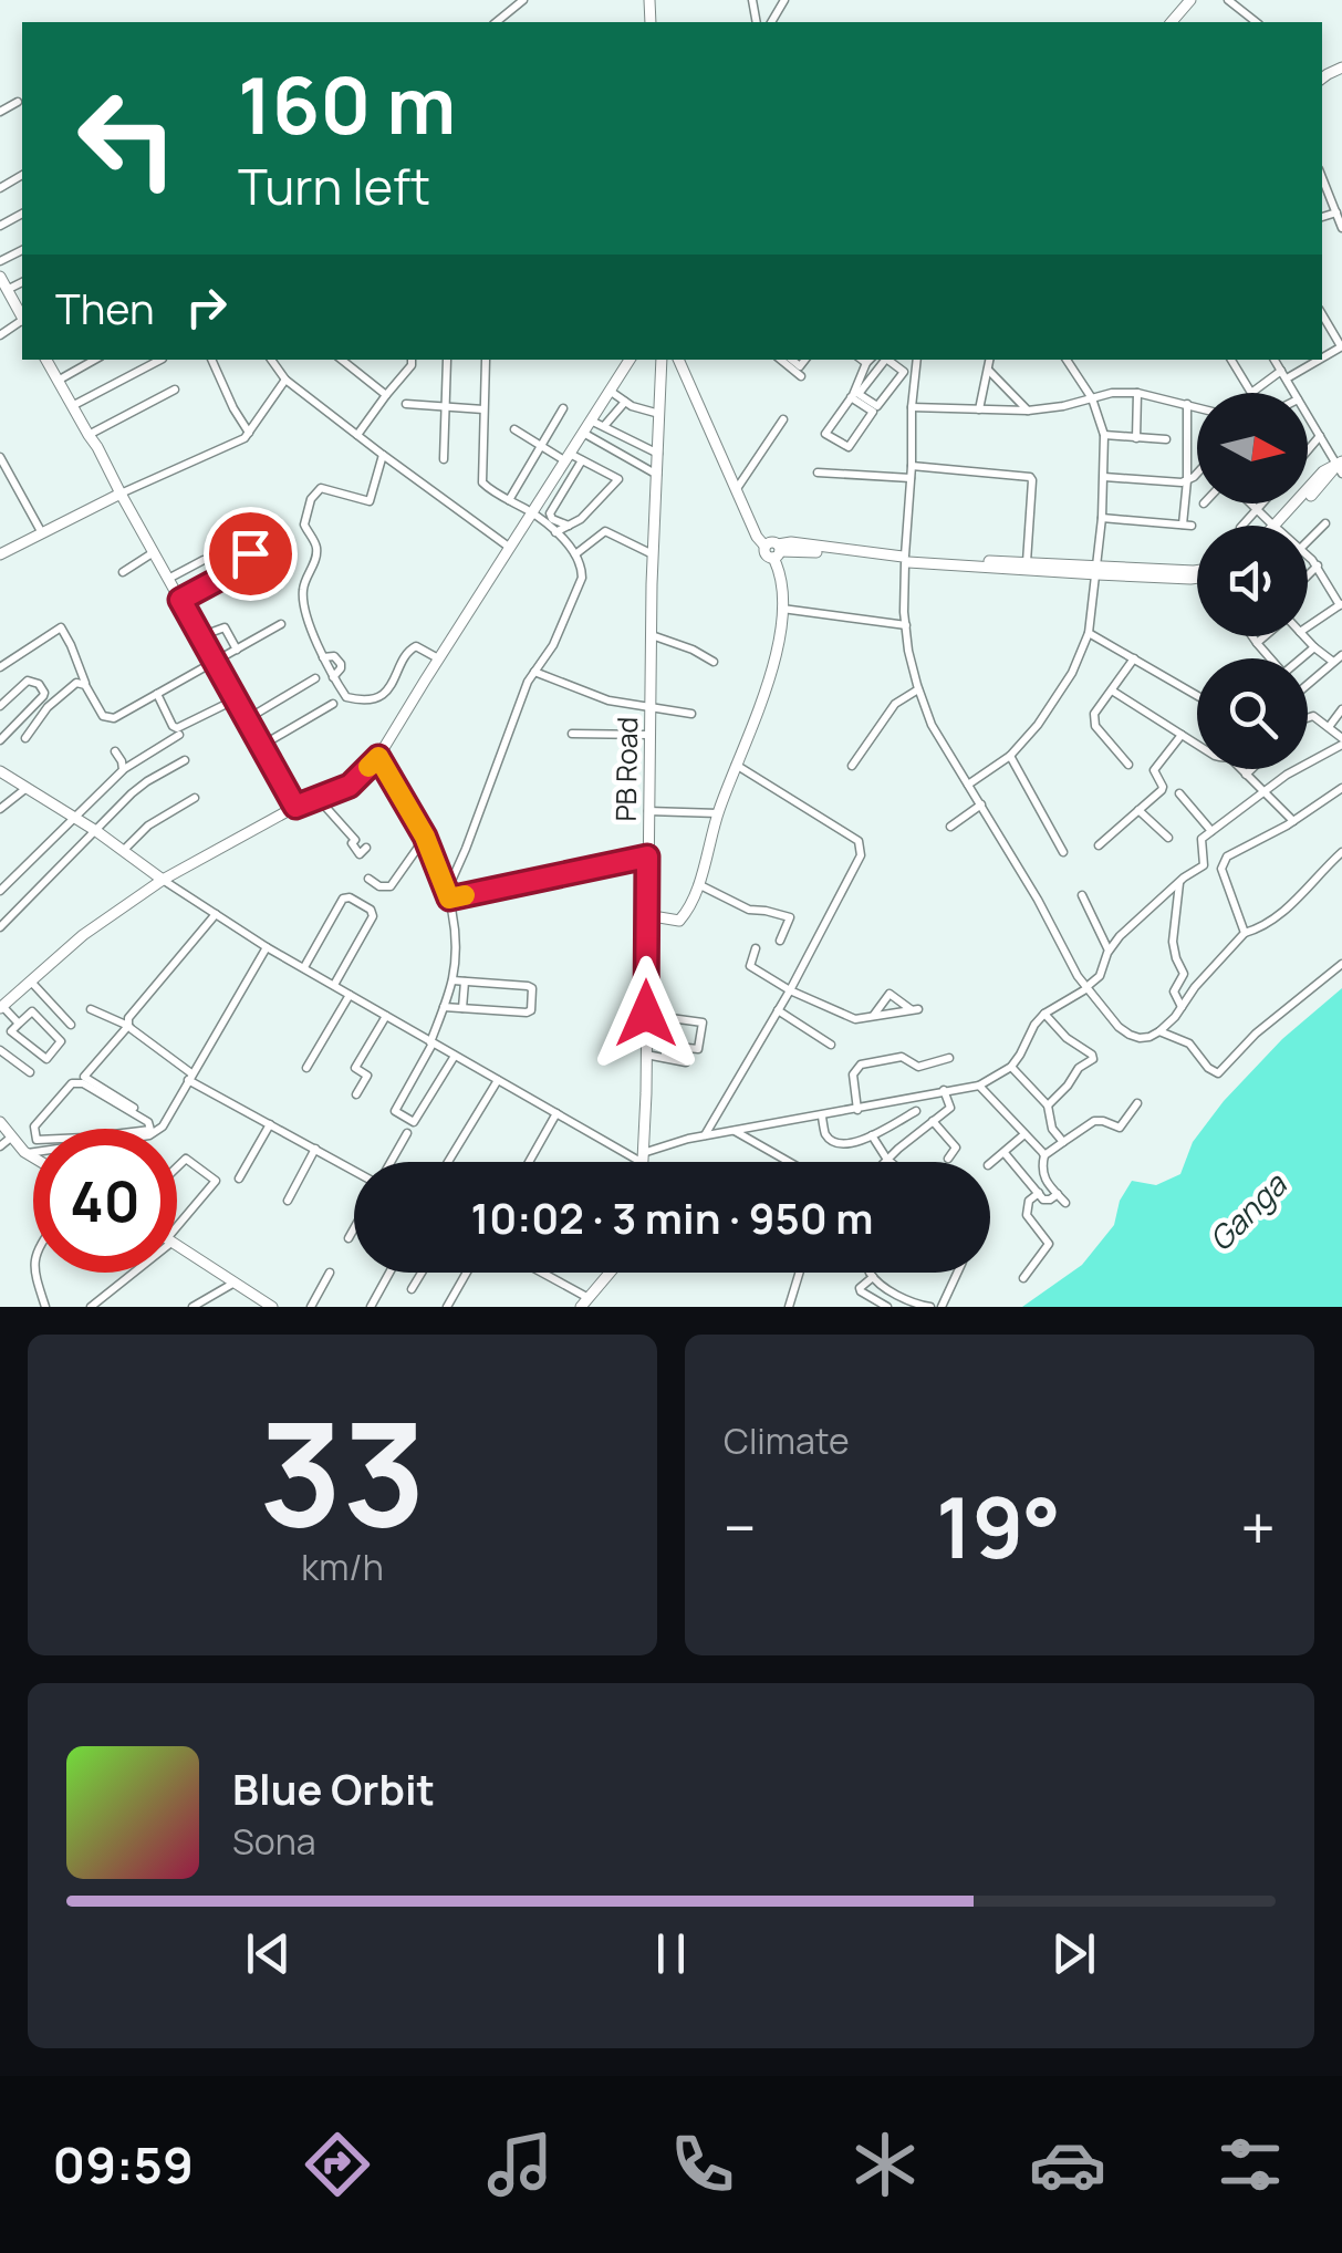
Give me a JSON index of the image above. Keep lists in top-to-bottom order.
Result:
{
  "streets": {
    "street": ["PB Road"]
  },
  "water": ["Ganga"],
  "north": "right",
  "page": {
    "turn": ["160 m", "Turn left"],
    "then": "Then",
    "limit": "40",
    "trip": "10:02 · 3 min · 950 m",
    "tile": [
      ["33", "km/h"],
      "Climate"
    ],
    "heat": ["−", "19°", "+"],
    "song": ["Blue Orbit", "Sona"],
    "tabs": "09:59"
  }
}
